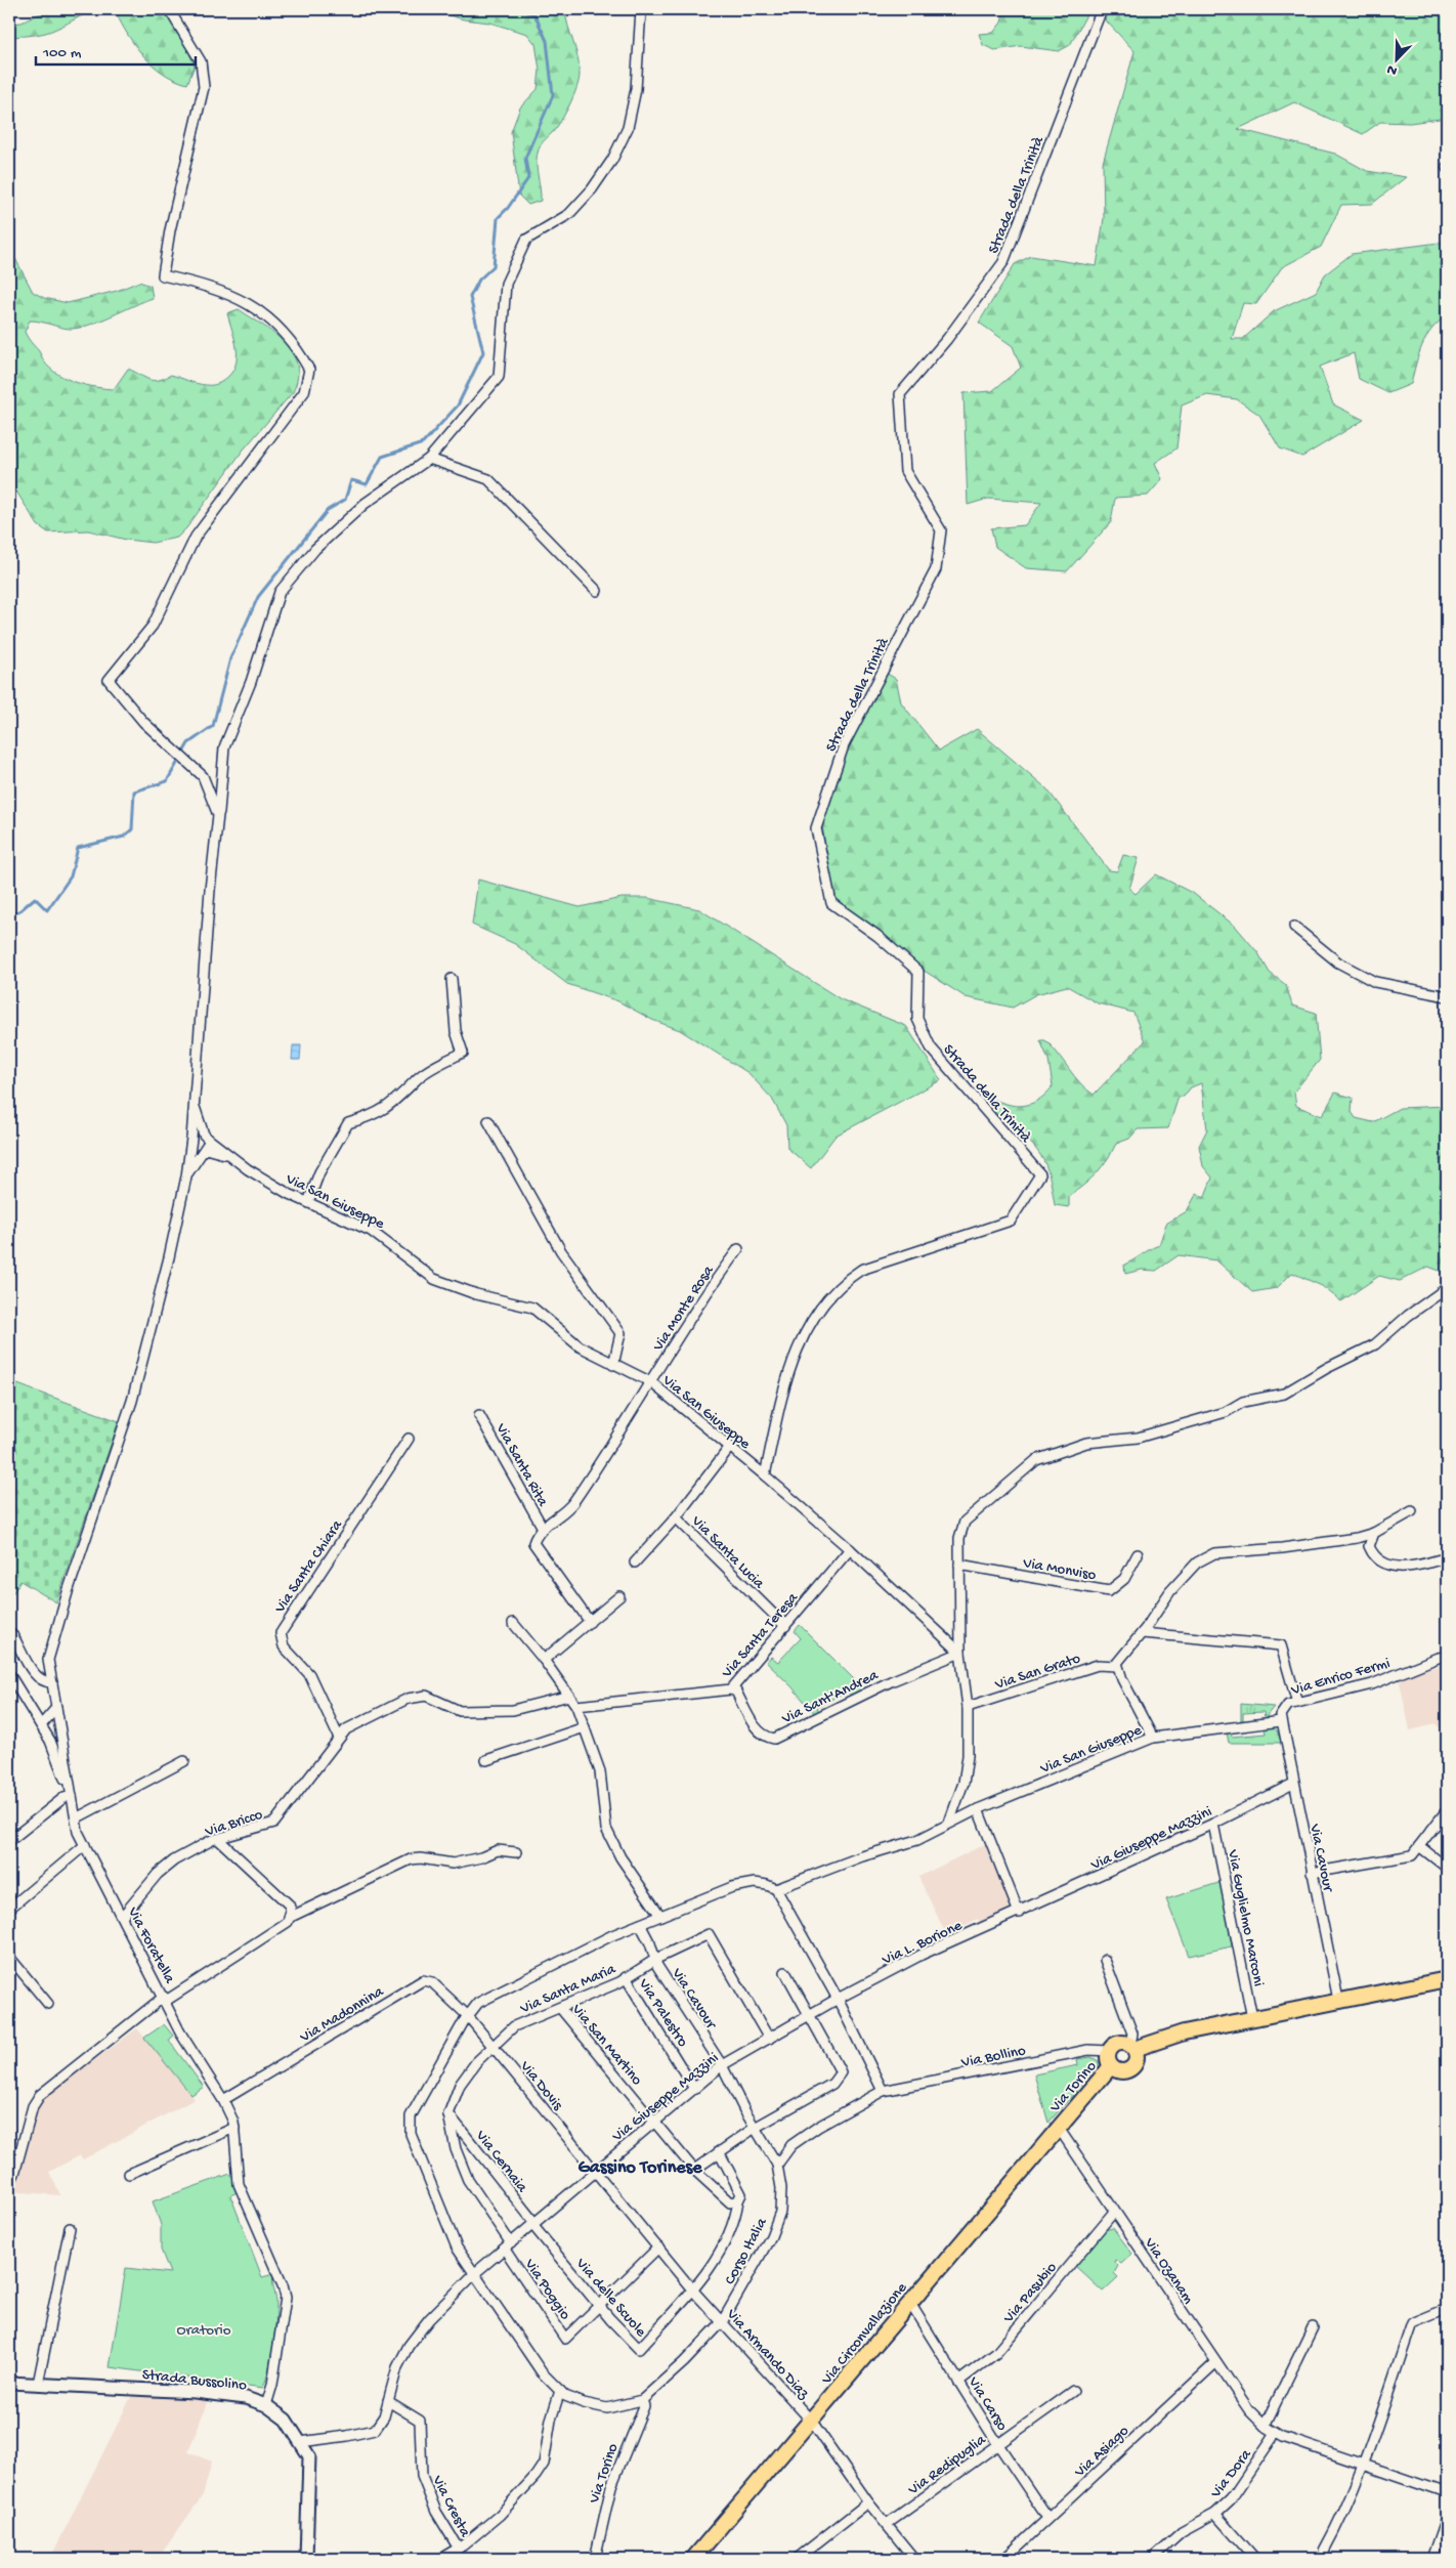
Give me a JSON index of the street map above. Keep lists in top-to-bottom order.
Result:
{
  "streets": {
    "main road": ["Via Torino", "Via Circonvallazione"],
    "street": [
      "Strada della Trinità",
      "Via San Giuseppe",
      "Via Monte Rosa",
      "Via Santa Rita",
      "Via Santa Lucia",
      "Via Santa Chiara",
      "Via Monviso",
      "Via Santa Teresa",
      "Via San Grato",
      "Via Enrico Fermi",
      "Via Sant'Andrea",
      "Via Bricco",
      "Via Giuseppe Mazzini",
      "Via Cavour",
      "Via Guglielmo Marconi",
      "Via L. Borione",
      "Via Foratella",
      "Via Santa Maria",
      "Via Palestro",
      "Via Madonnina",
      "Via San Martino",
      "Via Bollino",
      "Via Dovis",
      "Via Cernaia",
      "Corso Italia",
      "Via Ozanam",
      "Via Poggio",
      "Via Pasubio",
      "Via delle Scuole",
      "Via Armando Diaz",
      "Strada Bussolino",
      "Via Carso",
      "Via Asiago",
      "Via Redipuglia",
      "Via Dora",
      "Via Cresta"
    ]
  },
  "crossings": [
    ["Strada della Trinità", "Via San Giuseppe"],
    ["Via San Giuseppe", "Via Monte Rosa"],
    ["Via San Giuseppe", "Via Santa Teresa"],
    ["Via San Giuseppe", "Via Enrico Fermi"],
    ["Via San Giuseppe", "Via Sant'Andrea"],
    ["Via San Giuseppe", "Via Cavour"],
    ["Via San Giuseppe", "Corso Italia"],
    ["Via Monte Rosa", "Via Santa Rita"],
    ["Via Santa Lucia", "Via Santa Teresa"],
    ["Via Santa Chiara", "Via Bricco"],
    ["Via Santa Teresa", "Via Sant'Andrea"],
    ["Via Enrico Fermi", "Via Cavour"],
    ["Via Bricco", "Via Foratella"],
    ["Via Giuseppe Mazzini", "Via Cavour"],
    ["Via Giuseppe Mazzini", "Via Guglielmo Marconi"],
    ["Via Giuseppe Mazzini", "Via L. Borione"],
    ["Via Giuseppe Mazzini", "Via Santa Maria"],
    ["Via Giuseppe Mazzini", "Via Palestro"],
    ["Via Giuseppe Mazzini", "Via San Martino"],
    ["Via Giuseppe Mazzini", "Via Dovis"],
    ["Via Giuseppe Mazzini", "Via Cernaia"],
    ["Via Giuseppe Mazzini", "Corso Italia"],
    ["Via Giuseppe Mazzini", "Via Poggio"],
    ["Via Giuseppe Mazzini", "Via delle Scuole"],
    ["Via Giuseppe Mazzini", "Via Armando Diaz"],
    ["Via Giuseppe Mazzini", "Strada Bussolino"],
    ["Via Giuseppe Mazzini", "Via Cresta"],
    ["Via Cavour", "Via Santa Maria"],
    ["Via Cavour", "Corso Italia"],
    ["Via Foratella", "Via Madonnina"],
    ["Via Foratella", "Strada Bussolino"],
    ["Via Santa Maria", "Via Palestro"],
    ["Via Santa Maria", "Via San Martino"],
    ["Via Santa Maria", "Via Dovis"],
    ["Via Santa Maria", "Via Cernaia"],
    ["Via Madonnina", "Via Dovis"],
    ["Via Madonnina", "Corso Italia"],
    ["Via Bollino", "Via Torino"],
    ["Via Dovis", "Corso Italia"],
    ["Via Dovis", "Via Armando Diaz"],
    ["Via Torino", "Corso Italia"],
    ["Via Torino", "Via Ozanam"],
    ["Via Torino", "Via Circonvallazione"],
    ["Via Cernaia", "Via delle Scuole"],
    ["Corso Italia", "Via Armando Diaz"],
    ["Via Ozanam", "Via Pasubio"],
    ["Via Ozanam", "Via Circonvallazione"],
    ["Via Ozanam", "Via Asiago"],
    ["Via Ozanam", "Via Dora"],
    ["Via Poggio", "Via delle Scuole"],
    ["Via Poggio", "Via Armando Diaz"],
    ["Via Pasubio", "Via Carso"],
    ["Via delle Scuole", "Via Armando Diaz"],
    ["Via Circonvallazione", "Via Armando Diaz"],
    ["Via Circonvallazione", "Via Carso"],
    ["Via Armando Diaz", "Via Redipuglia"],
    ["Via Carso", "Via Asiago"],
    ["Via Carso", "Via Redipuglia"]
  ],
  "districts": ["Gassino Torinese"],
  "parks": ["Oratorio"],
  "scale_bar": "100 m",
  "north": "bottom left"
}
